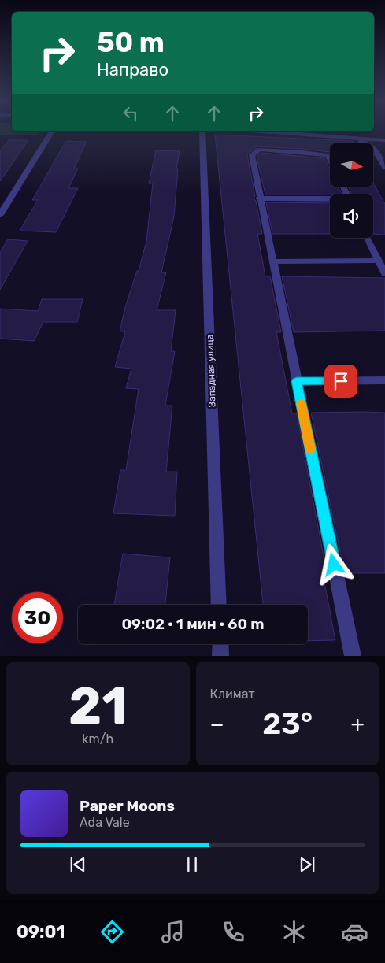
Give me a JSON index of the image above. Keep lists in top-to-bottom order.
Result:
{
  "streets": {
    "street": ["Западная улица"]
  },
  "north": "right",
  "page": {
    "turn": ["50 m", "Направо"],
    "limit": "30",
    "trip": "09:02 · 1 мин · 60 m",
    "tile": [
      ["21", "km/h"],
      "Климат"
    ],
    "heat": ["−", "23°", "+"],
    "song": ["Paper Moons", "Ada Vale"],
    "tabs": "09:01"
  }
}
